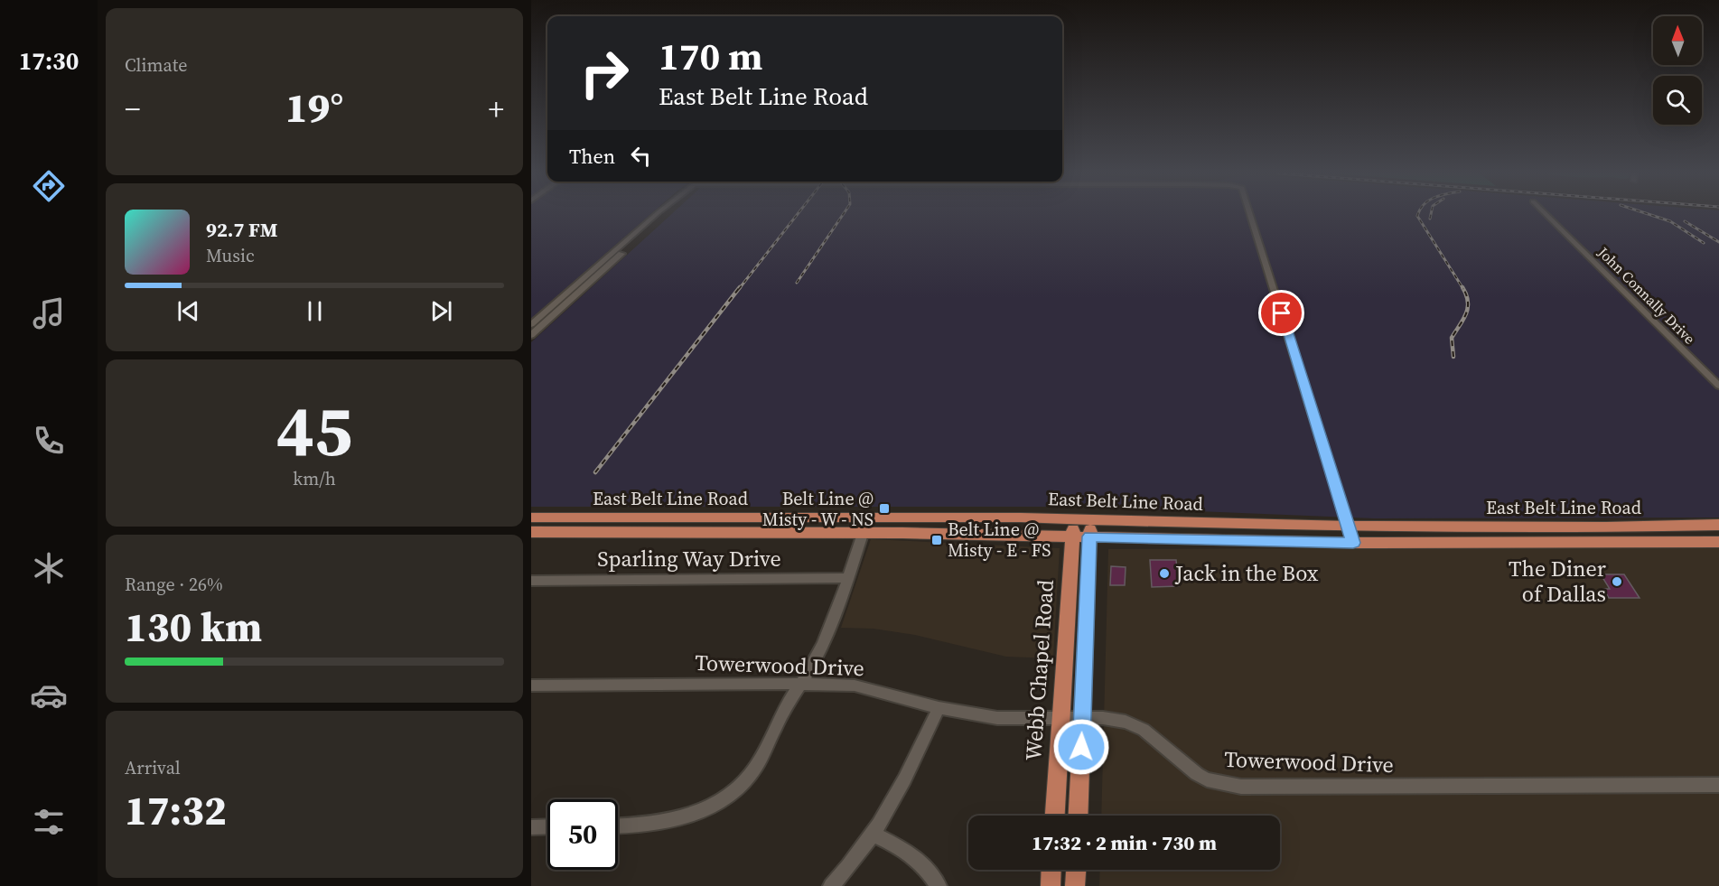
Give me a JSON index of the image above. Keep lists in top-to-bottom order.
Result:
{
  "streets": {
    "main road": ["East Belt Line Road", "Webb Chapel Road"],
    "street": ["John Connally Drive", "Sparling Way Drive", "Towerwood Drive"]
  },
  "crossings": [
    ["East Belt Line Road", "Webb Chapel Road"],
    ["Towerwood Drive", "Webb Chapel Road"]
  ],
  "places": {
    "transit": ["Belt Line @ Misty - W - NS", "Belt Line @ Misty - E - FS"],
    "other": ["Jack in the Box", "The Diner of Dallas"]
  },
  "north": "top",
  "page": {
    "tabs": "17:30",
    "tile": [
      "Climate",
      ["45", "km/h"],
      ["Range · 26%", "130 km"],
      ["Arrival", "17:32"]
    ],
    "turn": ["170 m", "East Belt Line Road"],
    "heat": ["−", "19°", "+"],
    "then": "Then",
    "song": ["92.7 FM", "Music"],
    "limit": "50",
    "trip": "17:32 · 2 min · 730 m"
  }
}
